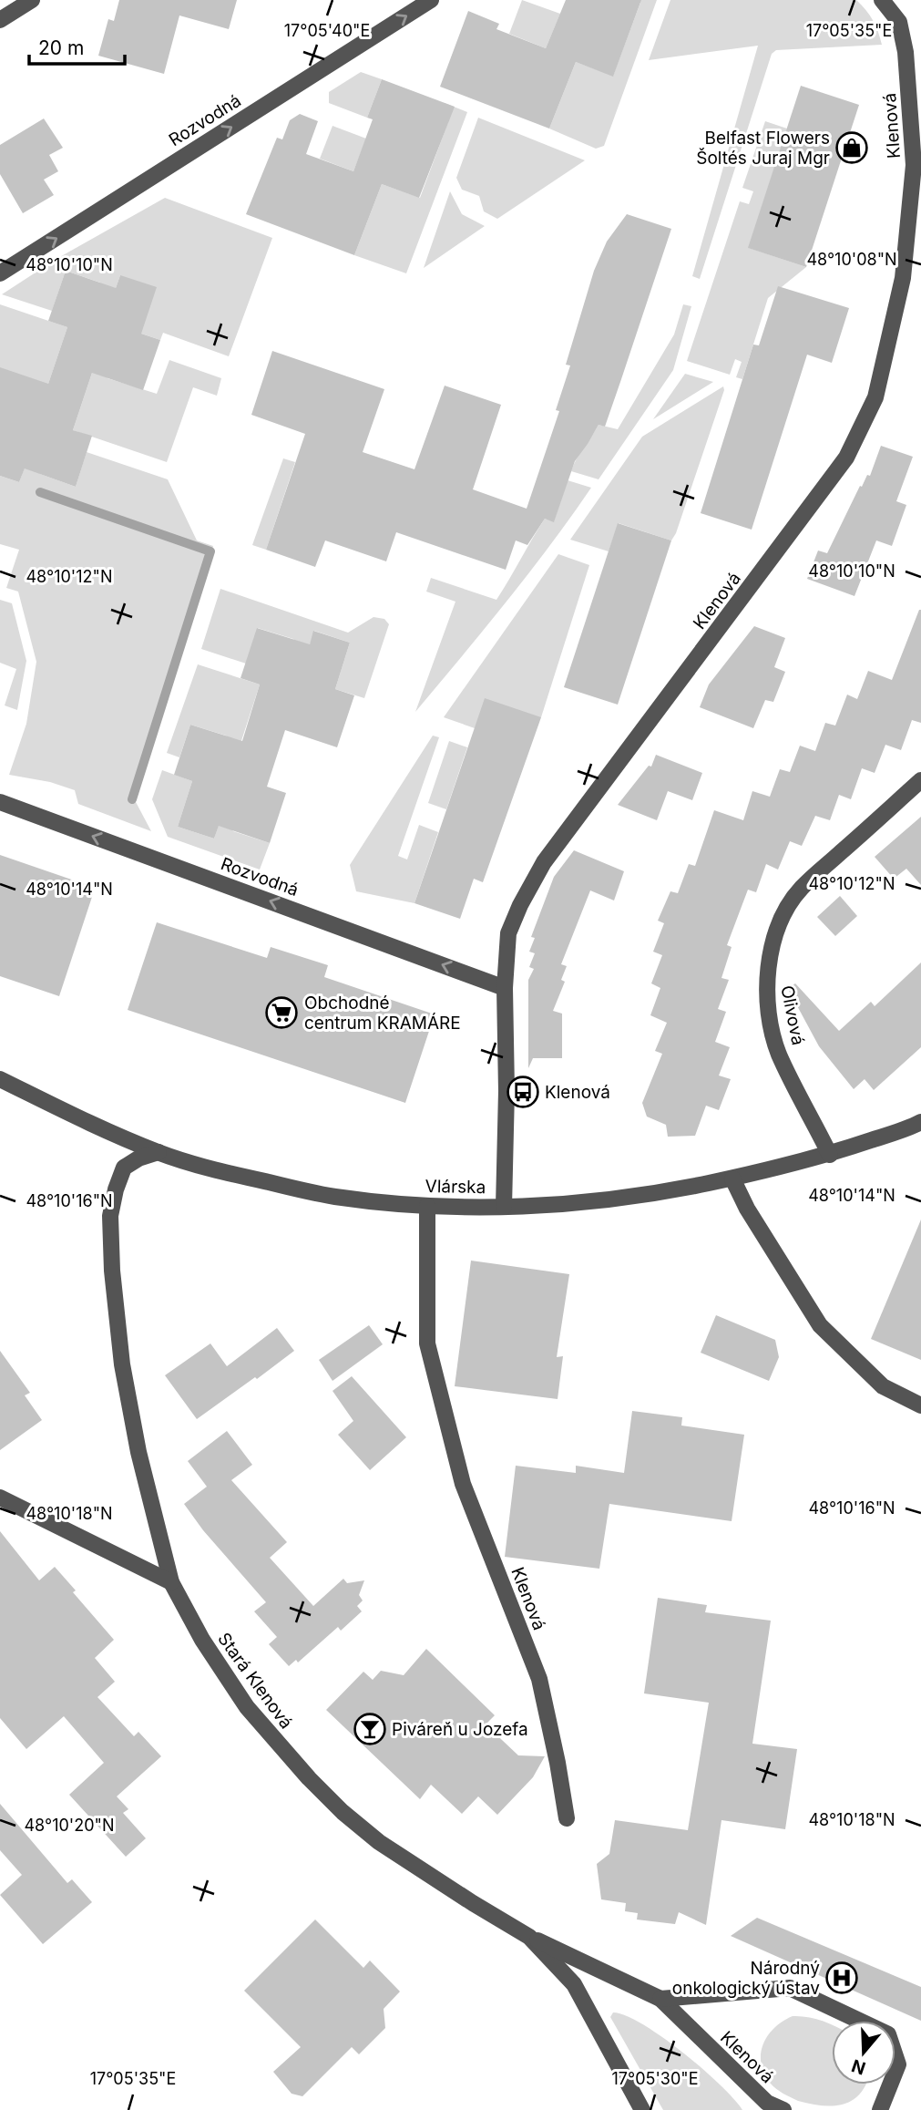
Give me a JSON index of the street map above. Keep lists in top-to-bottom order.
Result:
{
  "streets": {
    "street": [
      "Rozvodná",
      "Klenová",
      "Olivová",
      "Vlárska",
      "Stará Klenová"
    ]
  },
  "crossings": [
    ["Rozvodná", "Klenová"],
    ["Klenová", "Vlárska"],
    ["Klenová", "Stará Klenová"],
    ["Olivová", "Vlárska"],
    ["Vlárska", "Stará Klenová"]
  ],
  "places": {
    "shop": ["Belfast Flowers Šoltés Juraj Mgr"],
    "supermarket": ["Obchodné centrum KRAMÁRE"],
    "bus stop": ["Klenová"],
    "bar": ["Piváreň u Jozefa"],
    "hospital": ["Národný onkologický ústav"]
  },
  "scale_bar": "20 m",
  "north": "bottom",
  "coordinates": [
    "17°05'40\"E",
    "17°05'35\"E",
    "48°10'08\"N",
    "48°10'10\"N",
    "48°10'12\"N",
    "48°10'14\"N",
    "48°10'16\"N",
    "48°10'18\"N",
    "48°10'20\"N",
    "17°05'30\"E"
  ]
}
